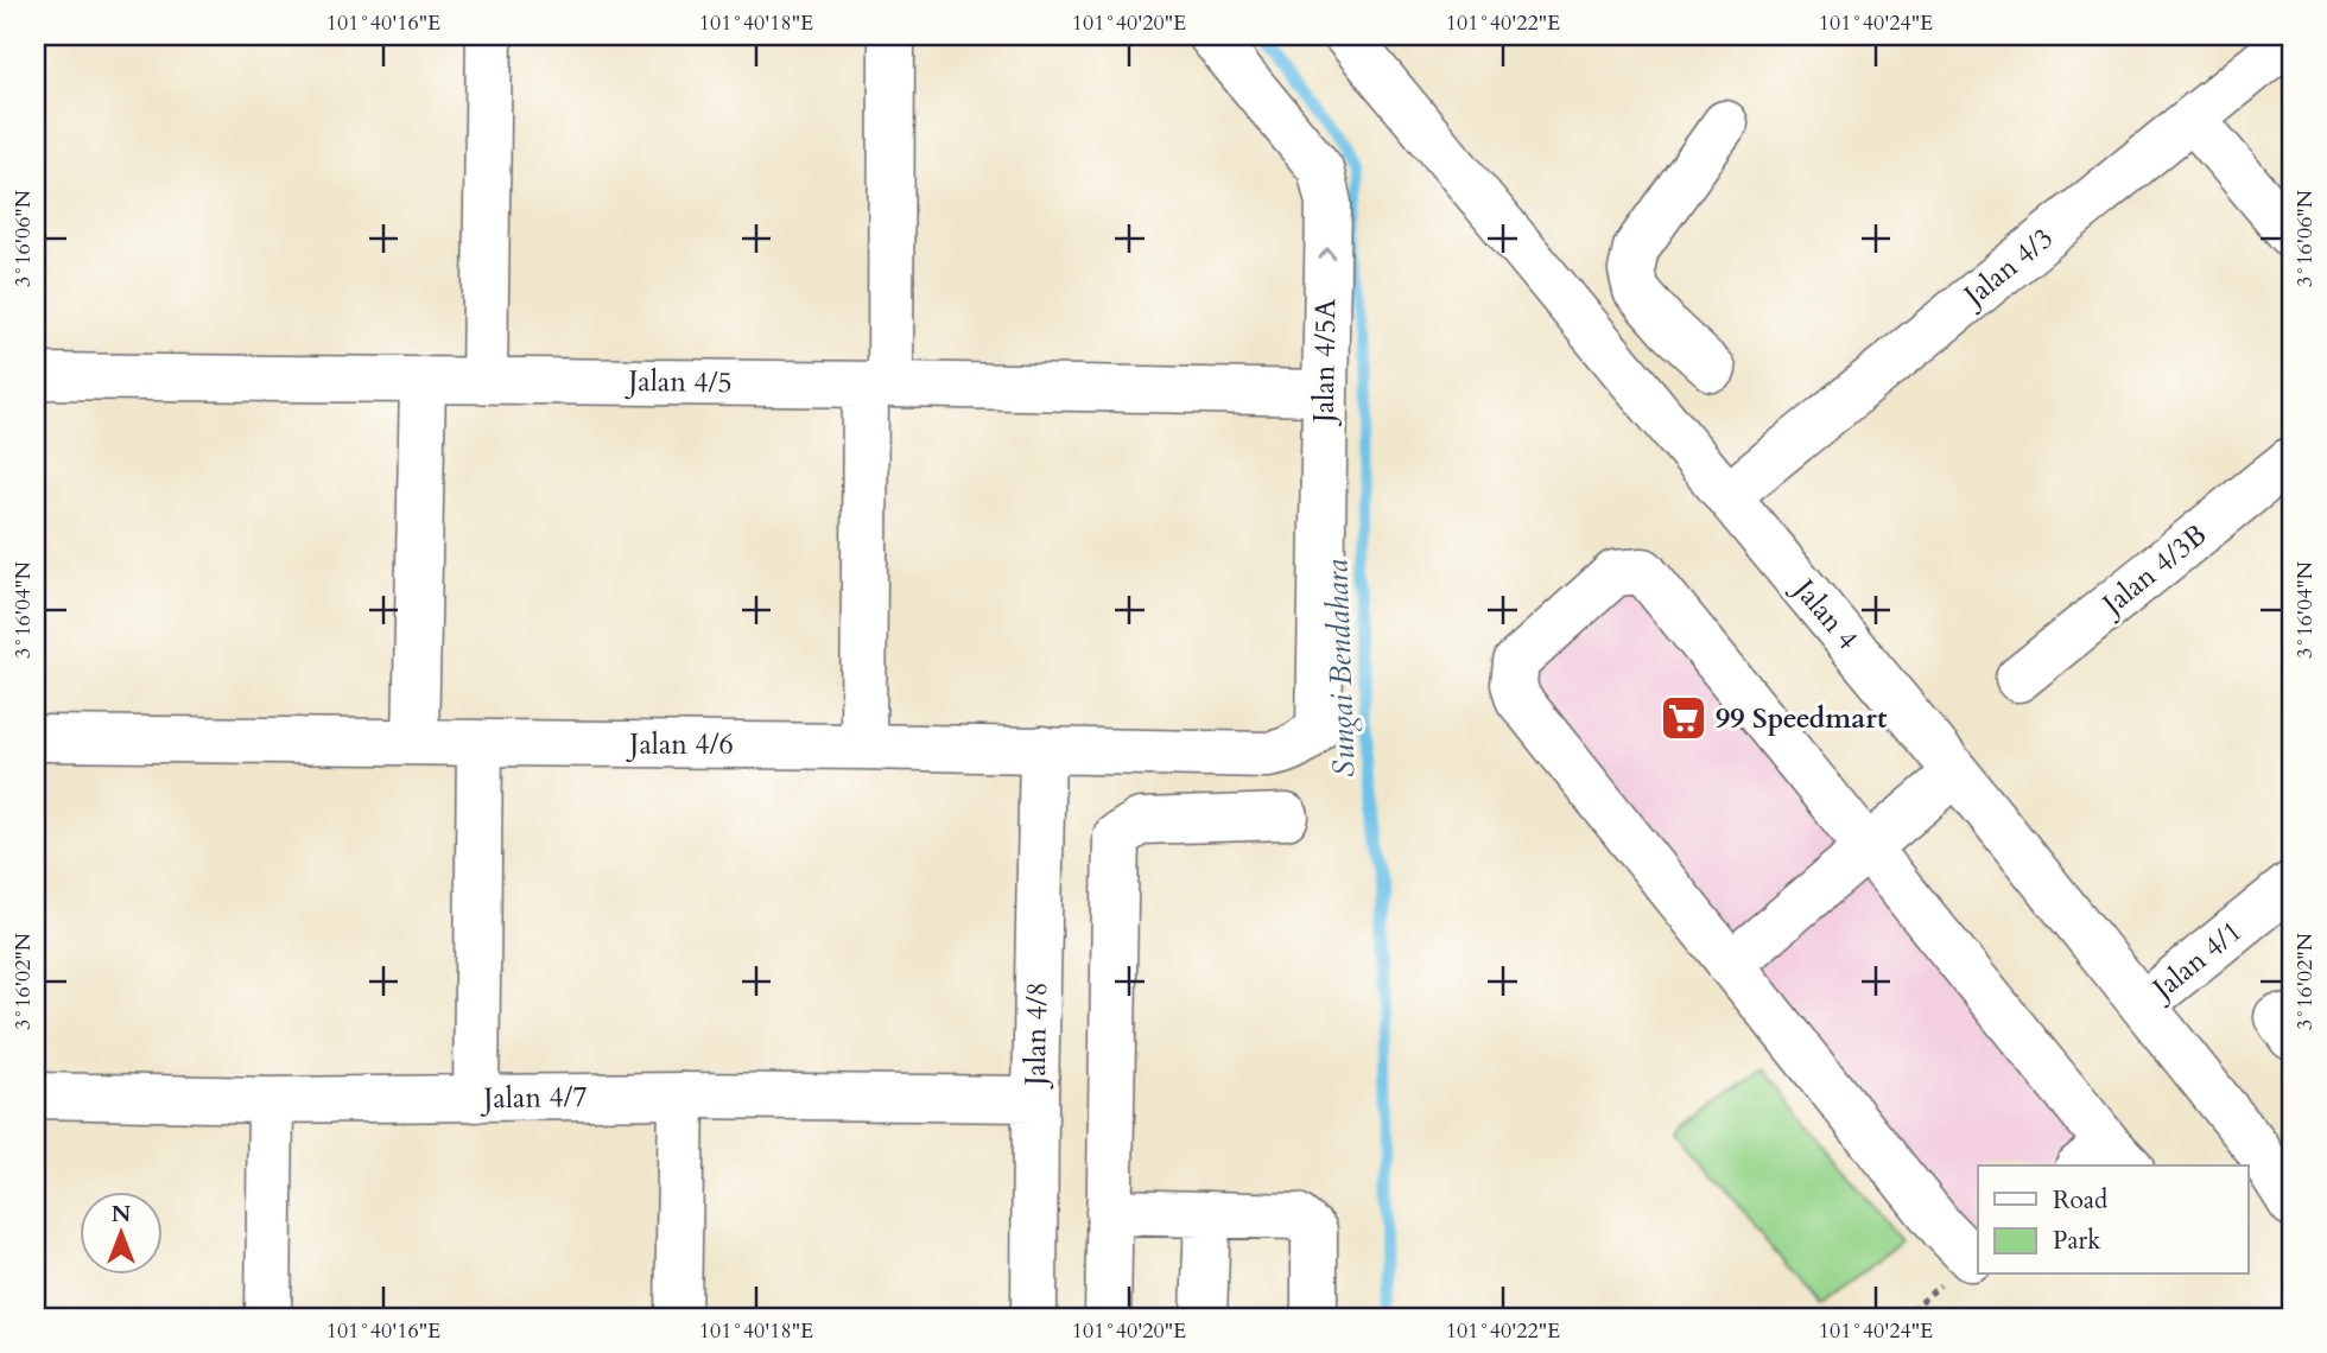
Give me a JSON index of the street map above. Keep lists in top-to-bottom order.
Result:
{
  "streets": {
    "street": [
      "Jalan 4/3",
      "Jalan 4/5A",
      "Jalan 4/5",
      "Jalan 4/3B",
      "Jalan 4",
      "Jalan 4/6",
      "Jalan 4/1",
      "Jalan 4/8",
      "Jalan 4/7"
    ]
  },
  "crossings": [
    ["Jalan 4/3", "Jalan 4"],
    ["Jalan 4/5A", "Jalan 4/5"],
    ["Jalan 4/5A", "Jalan 4/6"],
    ["Jalan 4", "Jalan 4/1"],
    ["Jalan 4/6", "Jalan 4/8"],
    ["Jalan 4/8", "Jalan 4/7"]
  ],
  "one_way": ["Jalan 4/5A"],
  "water": ["Sungai Bendahara"],
  "places": {
    "supermarket": ["99 Speedmart"]
  },
  "legend": ["Road", "Park"],
  "north": "top",
  "coordinates": [
    "101°40'16\"E",
    "101°40'18\"E",
    "101°40'20\"E",
    "101°40'22\"E",
    "101°40'24\"E",
    "3°16'06\"N",
    "3°16'04\"N",
    "3°16'02\"N"
  ]
}
